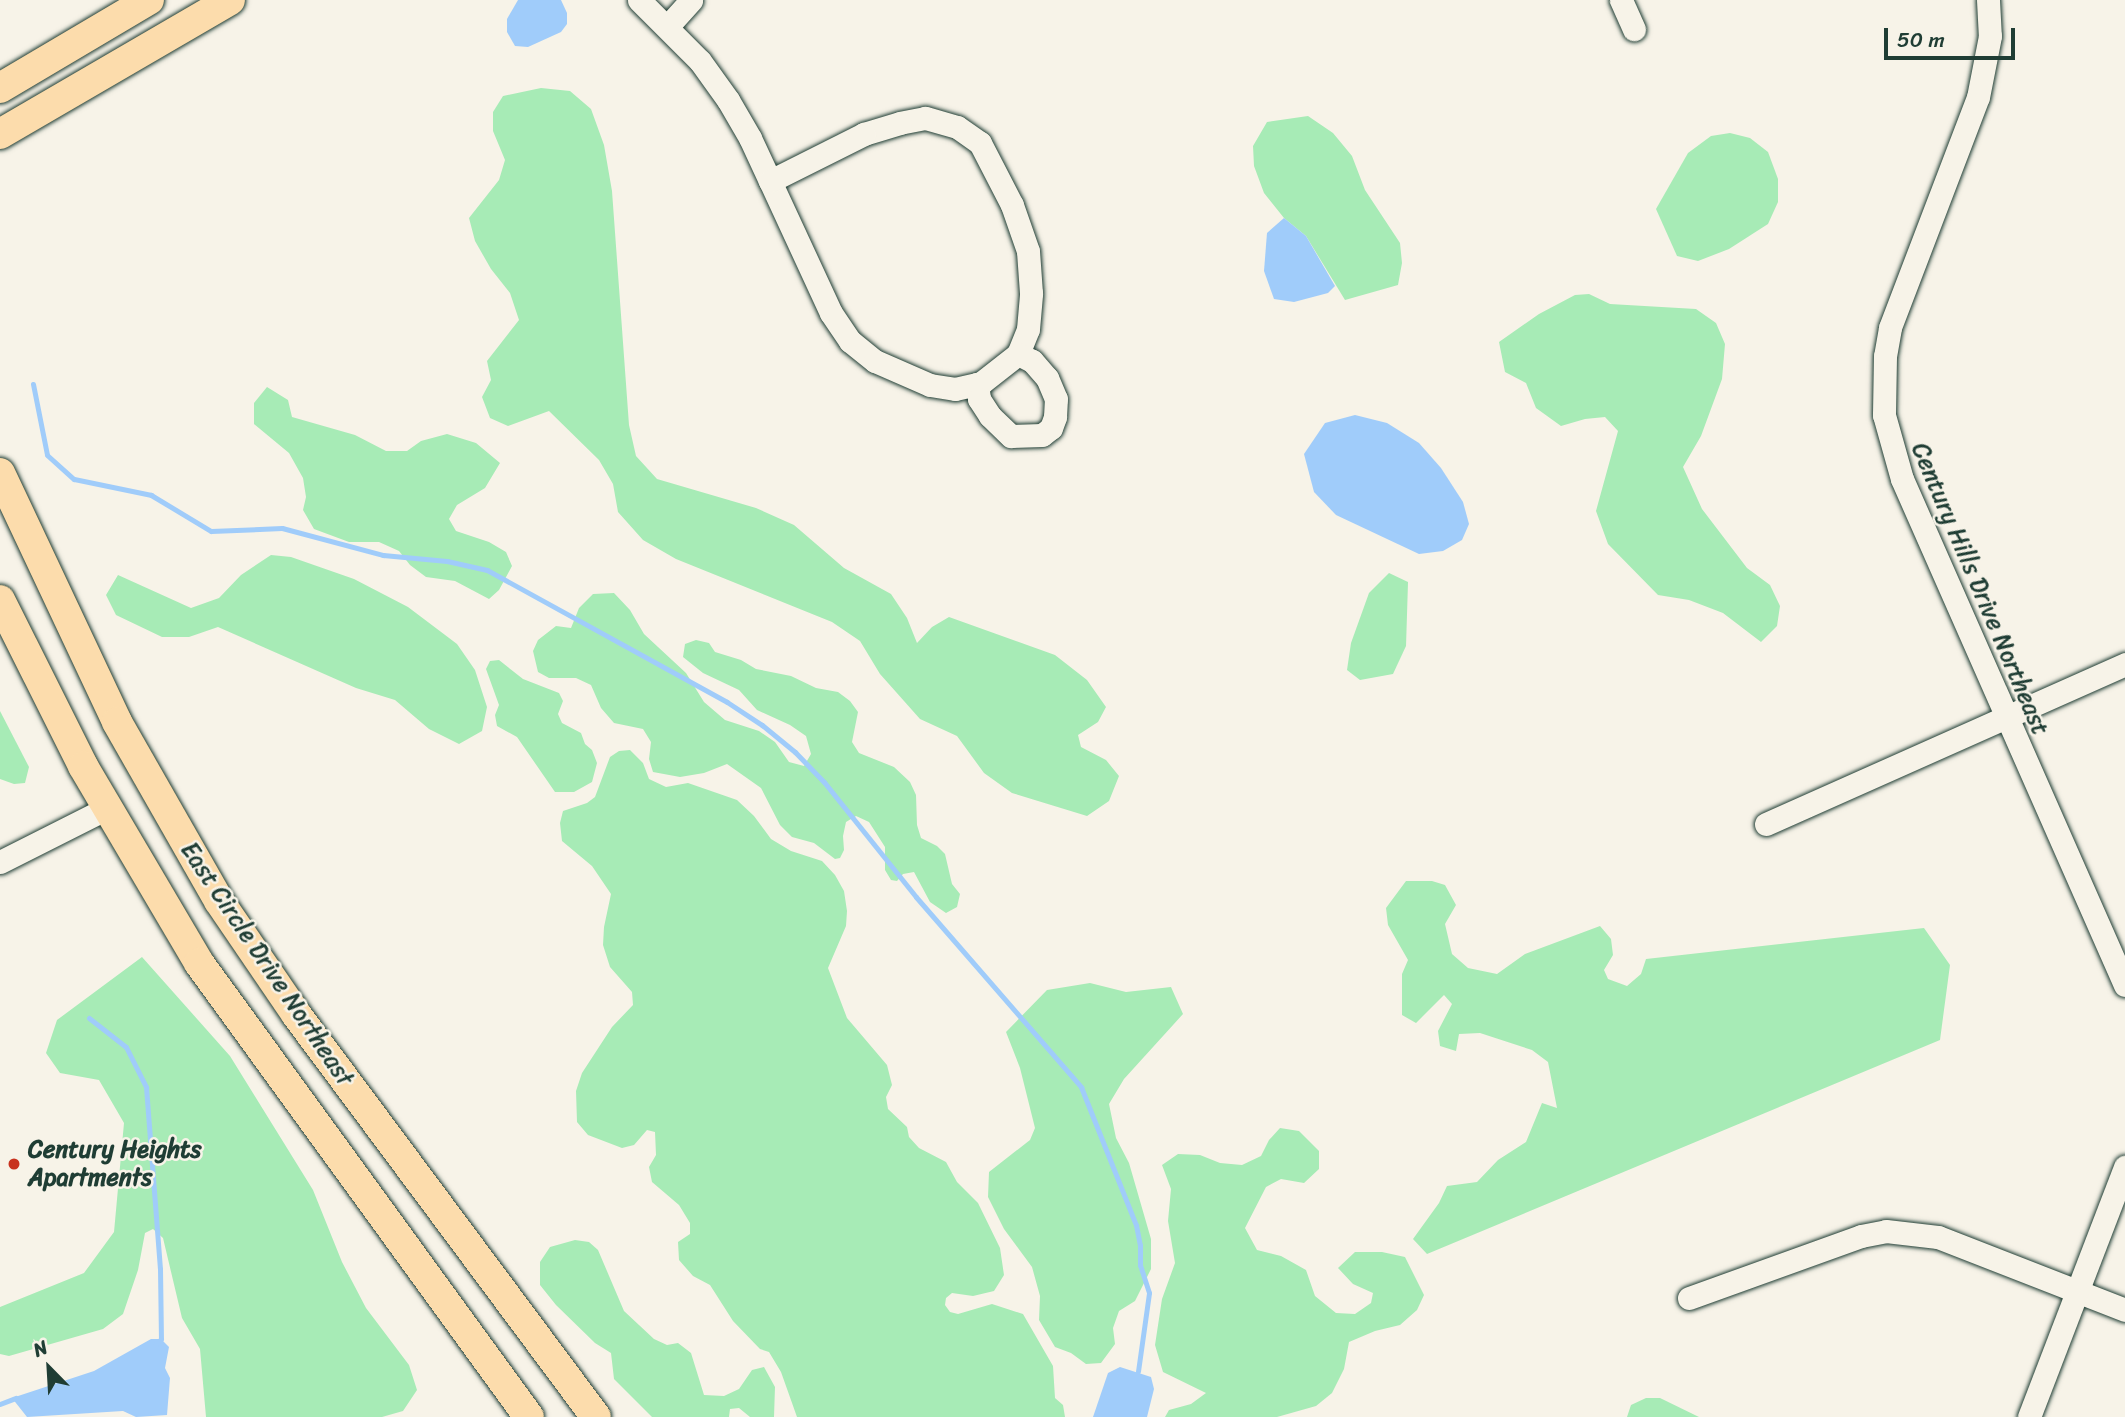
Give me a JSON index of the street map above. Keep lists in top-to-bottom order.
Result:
{
  "streets": {
    "main road": ["East Circle Drive Northeast"],
    "street": ["Century Hills Drive Northeast"]
  },
  "places": ["Century Heights Apartments"],
  "scale_bar": "50 m",
  "north": "top left"
}
